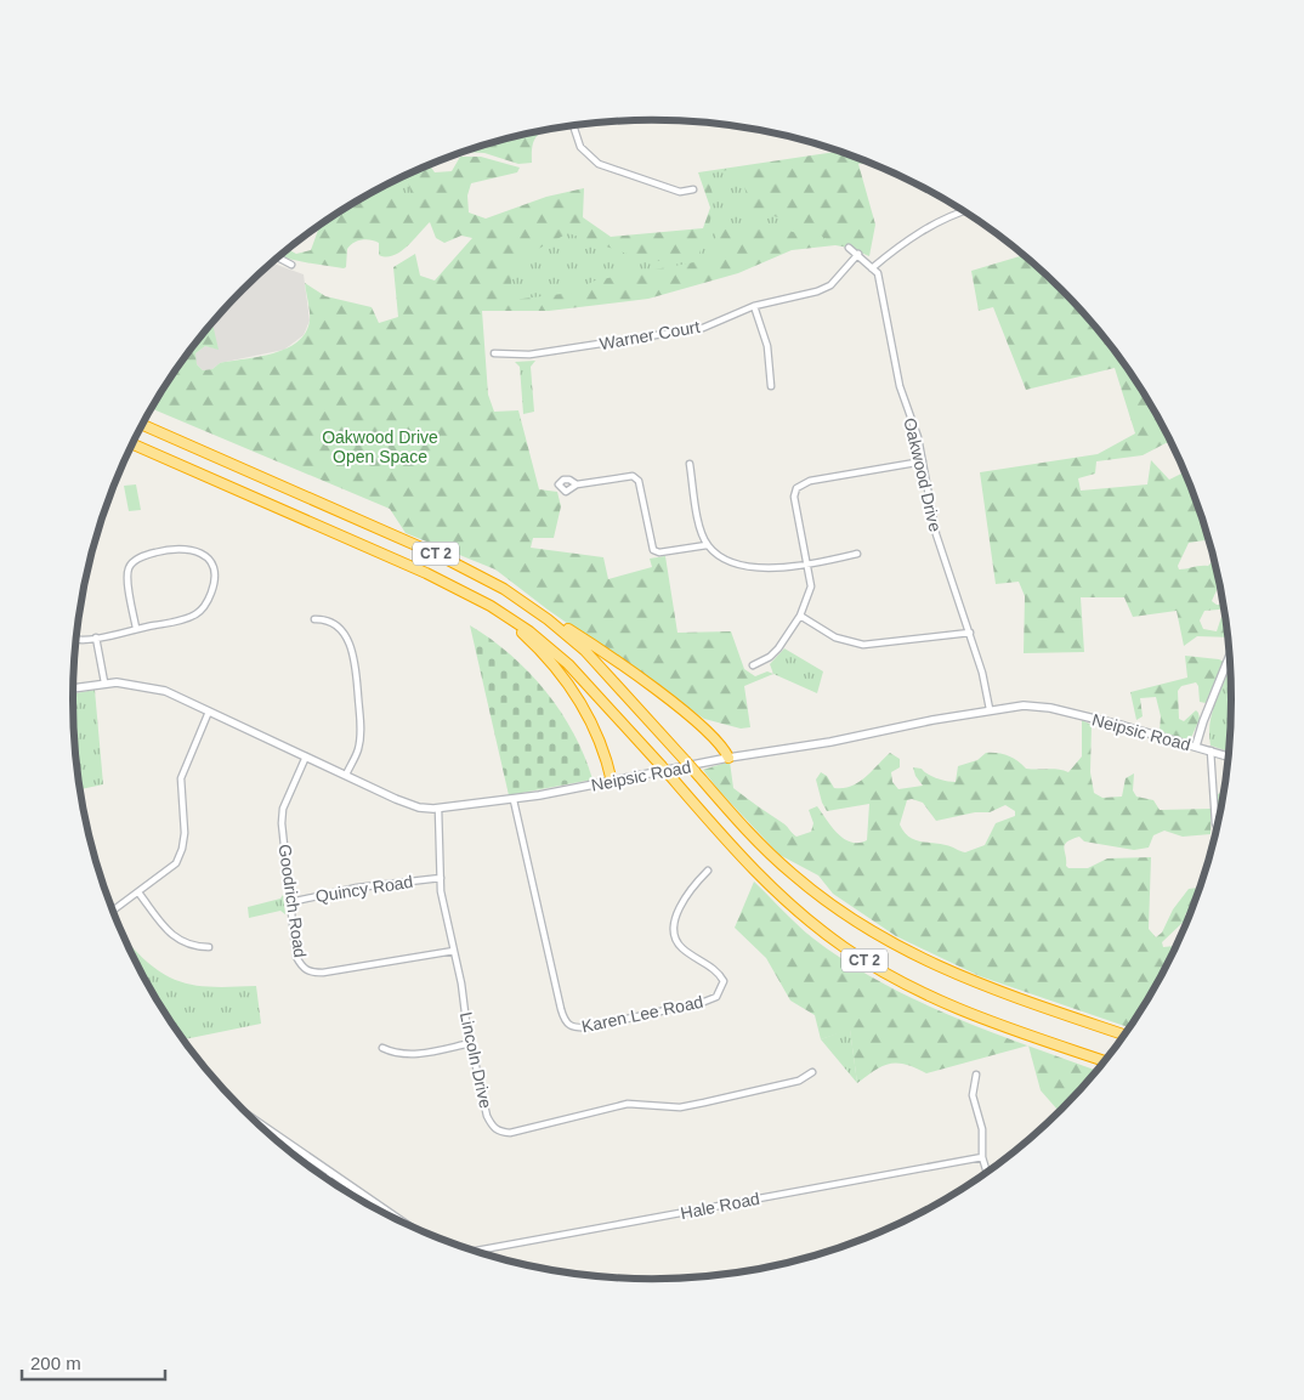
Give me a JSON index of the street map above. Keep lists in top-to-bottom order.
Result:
{
  "streets": {
    "highway": ["CT 2"],
    "street": [
      "Warner Court",
      "Oakwood Drive",
      "Neipsic Road",
      "Quincy Road",
      "Goodrich Road",
      "Karen Lee Road",
      "Lincoln Drive",
      "Hale Road"
    ]
  },
  "crossings": [
    ["Warner Court", "Oakwood Drive"],
    ["Oakwood Drive", "Neipsic Road"],
    ["Neipsic Road", "Goodrich Road"],
    ["Neipsic Road", "Karen Lee Road"],
    ["Neipsic Road", "Lincoln Drive"],
    ["Quincy Road", "Goodrich Road"],
    ["Quincy Road", "Lincoln Drive"],
    ["Goodrich Road", "Lincoln Drive"]
  ],
  "parks": ["Oakwood Drive Open Space"],
  "scale_bar": "200 m"
}
